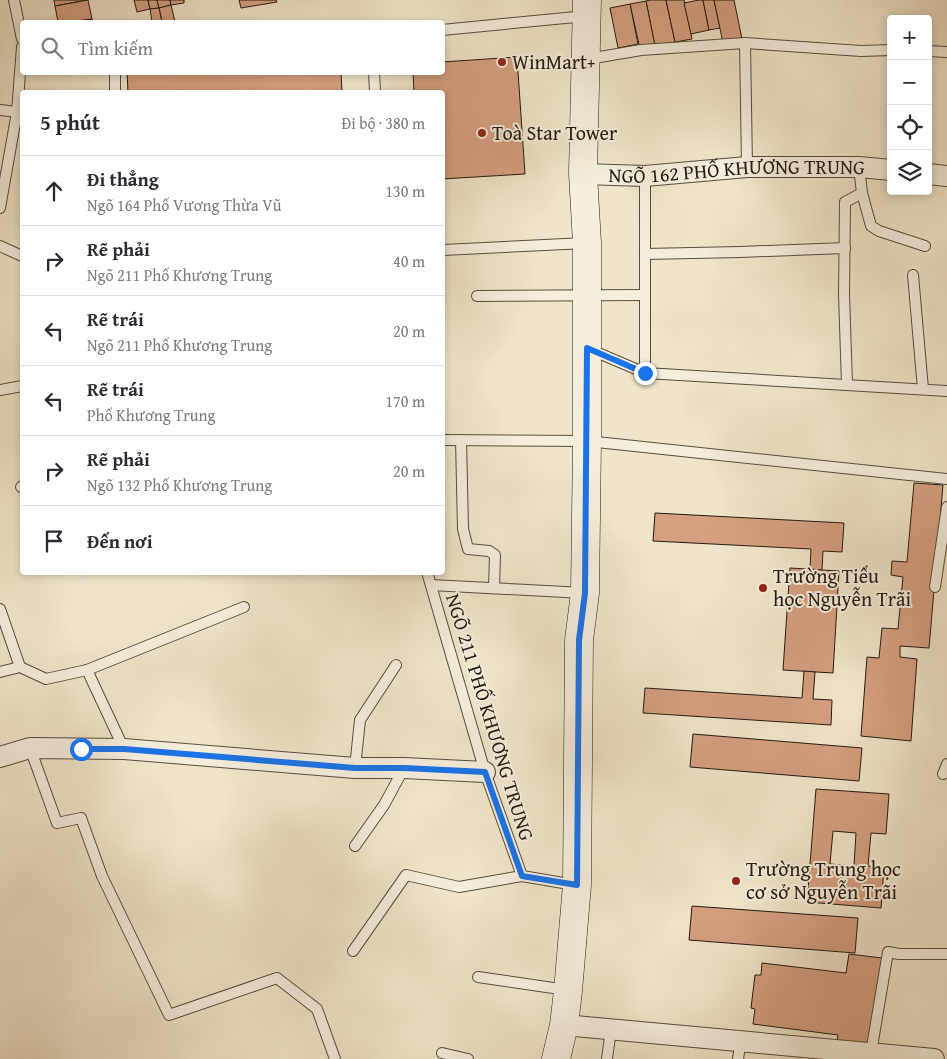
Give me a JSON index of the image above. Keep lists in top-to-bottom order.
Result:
{
  "streets": {
    "street": ["NGÕ 162 PHỐ KHƯƠNG TRUNG"],
    "lane": ["NGÕ 211 PHỐ KHƯƠNG TRUNG"]
  },
  "places": [
    "WinMart+",
    "Toà Star Tower",
    "Trường Tiểu học Nguyễn Trãi",
    "Trường Trung học cơ sở Nguyễn Trãi"
  ],
  "page": {
    "map_buttons": ["+", "−"],
    "search": "Tìm kiếm",
    "heading": ["5 phút", "Đi bộ · 380 m"],
    "list": [
      ["Đi thẳng", "Ngõ 164 Phố Vương Thừa Vũ", "130 m"],
      ["Rẽ phải", "Ngõ 211 Phố Khương Trung", "40 m"],
      ["Rẽ trái", "Ngõ 211 Phố Khương Trung", "20 m"],
      ["Rẽ trái", "Phố Khương Trung", "170 m"],
      ["Rẽ phải", "Ngõ 132 Phố Khương Trung", "20 m"],
      "Đến nơi"
    ]
  }
}
